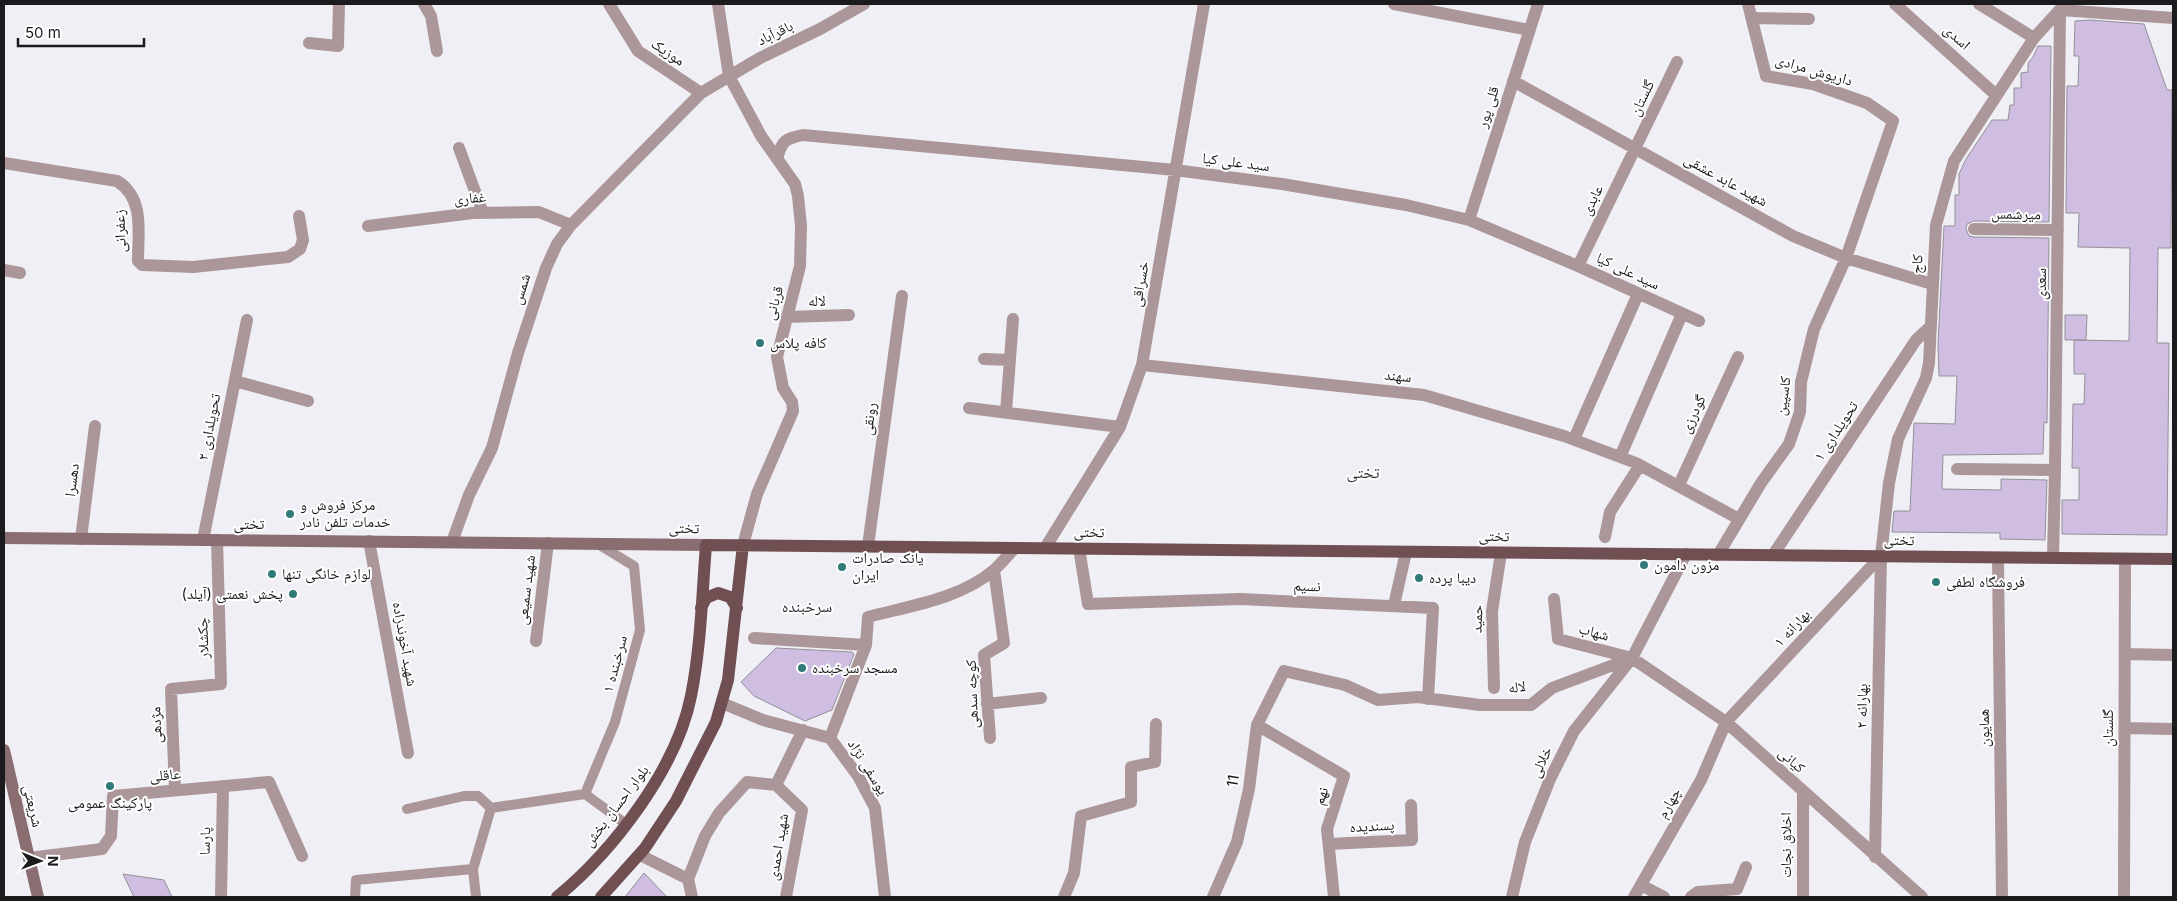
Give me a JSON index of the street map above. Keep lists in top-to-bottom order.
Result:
{
  "streets": {
    "main road": ["تختی", "شریعتی", "بلوار احسان بخش"],
    "street": [
      "باقرآباد",
      "اسدی",
      "موزیک",
      "داریوش مرادی",
      "گلستان",
      "قلی پور",
      "سید علی کیا",
      "شهید عابد عشقی",
      "غفاری",
      "عابدی",
      "میرشمس",
      "زعفرانی",
      "کاج",
      "خسراقی",
      "سعدی",
      "شمس",
      "لاله",
      "قربانی",
      "سهند",
      "کاسپین",
      "گودرزی",
      "رونقی",
      "تحویلداری ۲",
      "تحویلداری ۱",
      "دهسرا",
      "نسیم",
      "شهید سمیعی",
      "حمید",
      "بهارانه ۱",
      "شهاب",
      "چکشلار",
      "شهید آخوندزاده",
      "کوچه سدهی",
      "بهارانه ۲",
      "مژدهی",
      "همایون",
      "کیانی",
      "خلالی",
      "یوسفی نژاد",
      "عاقلی",
      "11",
      "نهم",
      "چهارم",
      "پسندیده",
      "پارسا",
      "اخلاق نجات",
      "شهید احمدی"
    ],
    "lane": ["سرخبنده ۱"]
  },
  "crossings": [
    ["باقرآباد", "موزیک"],
    ["باقرآباد", "شمس"],
    ["باقرآباد", "قربانی"],
    ["اسدی", "کاج"],
    ["موزیک", "شمس"],
    ["داریوش مرادی", "شهید عابد عشقی"],
    ["داریوش مرادی", "کاسپین"],
    ["گلستان", "شهید عابد عشقی"],
    ["گلستان", "عابدی"],
    ["گلستان", "تختی"],
    ["قلی پور", "سید علی کیا"],
    ["قلی پور", "شهید عابد عشقی"],
    ["سید علی کیا", "عابدی"],
    ["سید علی کیا", "خسراقی"],
    ["سید علی کیا", "قربانی"],
    ["شهید عابد عشقی", "عابدی"],
    ["شهید عابد عشقی", "کاج"],
    ["شهید عابد عشقی", "کاسپین"],
    ["غفاری", "شمس"],
    ["میرشمس", "سعدی"],
    ["کاج", "سعدی"],
    ["کاج", "تحویلداری ۱"],
    ["کاج", "تختی"],
    ["کاج", "بهارانه ۱"],
    ["کاج", "بهارانه ۲"],
    ["خسراقی", "سهند"],
    ["خسراقی", "تختی"],
    ["سعدی", "تختی"],
    ["شمس", "تختی"],
    ["لاله", "قربانی"],
    ["لاله", "نسیم"],
    ["لاله", "شهاب"],
    ["لاله", "کیانی"],
    ["لاله", "خلالی"],
    ["لاله", "11"],
    ["قربانی", "تختی"],
    ["سهند", "کاسپین"],
    ["سهند", "گودرزی"],
    ["کاسپین", "تختی"],
    ["رونقی", "تختی"],
    ["تحویلداری ۲", "تختی"],
    ["تحویلداری ۱", "تختی"],
    ["دهسرا", "تختی"],
    ["تختی", "نسیم"],
    ["تختی", "شهید سمیعی"],
    ["تختی", "حمید"],
    ["تختی", "بهارانه ۱"],
    ["تختی", "چکشلار"],
    ["تختی", "شهید آخوندزاده"],
    ["تختی", "سرخبنده ۱"],
    ["تختی", "بهارانه ۲"],
    ["تختی", "همایون"],
    ["تختی", "بلوار احسان بخش"],
    ["بهارانه ۱", "بهارانه ۲"],
    ["بهارانه ۱", "کیانی"],
    ["بهارانه ۱", "چهارم"],
    ["شهاب", "کیانی"],
    ["شهاب", "خلالی"],
    ["چکشلار", "مژدهی"],
    ["بهارانه ۲", "کیانی"],
    ["مژدهی", "عاقلی"],
    ["کیانی", "خلالی"],
    ["کیانی", "چهارم"],
    ["کیانی", "اخلاق نجات"],
    ["عاقلی", "شریعتی"],
    ["عاقلی", "پارسا"],
    ["11", "نهم"],
    ["نهم", "پسندیده"]
  ],
  "districts": ["تختی", "سرخبنده"],
  "places": [
    "کافه پلاس",
    "مرکز فروش و خدمات تلفن نادر",
    "مزون دامون",
    "یانک صادرات ایران",
    "لوازم خانگی تنها",
    "دیبا پرده",
    "فروشگاه لطفی",
    "پخش نعمتی (آیلد)",
    "مسجد سرخبنده",
    "پارکینگ عمومی"
  ],
  "scale_bar": "50 m",
  "north": "right"
}
